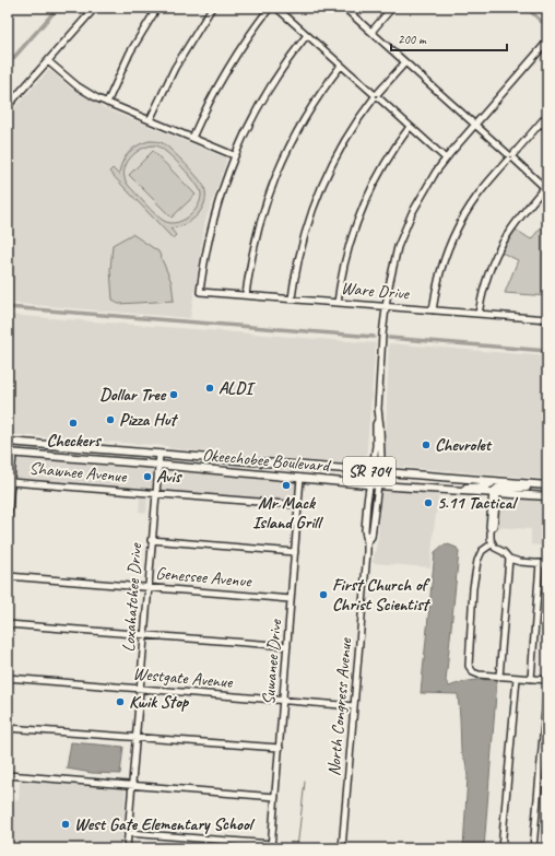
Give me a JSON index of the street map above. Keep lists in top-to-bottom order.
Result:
{
  "streets": {
    "main road": ["Okeechobee Boulevard", "SR 704"],
    "street": [
      "Ware Drive",
      "Shawnee Avenue",
      "Genessee Avenue",
      "Loxahatchee Drive",
      "Suwanee Drive",
      "Westgate Avenue",
      "North Congress Avenue"
    ]
  },
  "crossings": [
    ["Okeechobee Boulevard", "Loxahatchee Drive"],
    ["Okeechobee Boulevard", "Suwanee Drive"],
    ["Okeechobee Boulevard", "North Congress Avenue"],
    ["Shawnee Avenue", "Loxahatchee Drive"],
    ["Shawnee Avenue", "Suwanee Drive"],
    ["Genessee Avenue", "Loxahatchee Drive"],
    ["Genessee Avenue", "Suwanee Drive"],
    ["Loxahatchee Drive", "Westgate Avenue"],
    ["Suwanee Drive", "Westgate Avenue"],
    ["Westgate Avenue", "North Congress Avenue"]
  ],
  "places": [
    "ALDI",
    "Dollar Tree",
    "Pizza Hut",
    "Checkers",
    "Chevrolet",
    "Avis",
    "Mr Mack Island Grill",
    "5.11 Tactical",
    "First Church of Christ Scientist",
    "Kwik Stop",
    "West Gate Elementary School"
  ],
  "scale_bar": "200 m"
}
